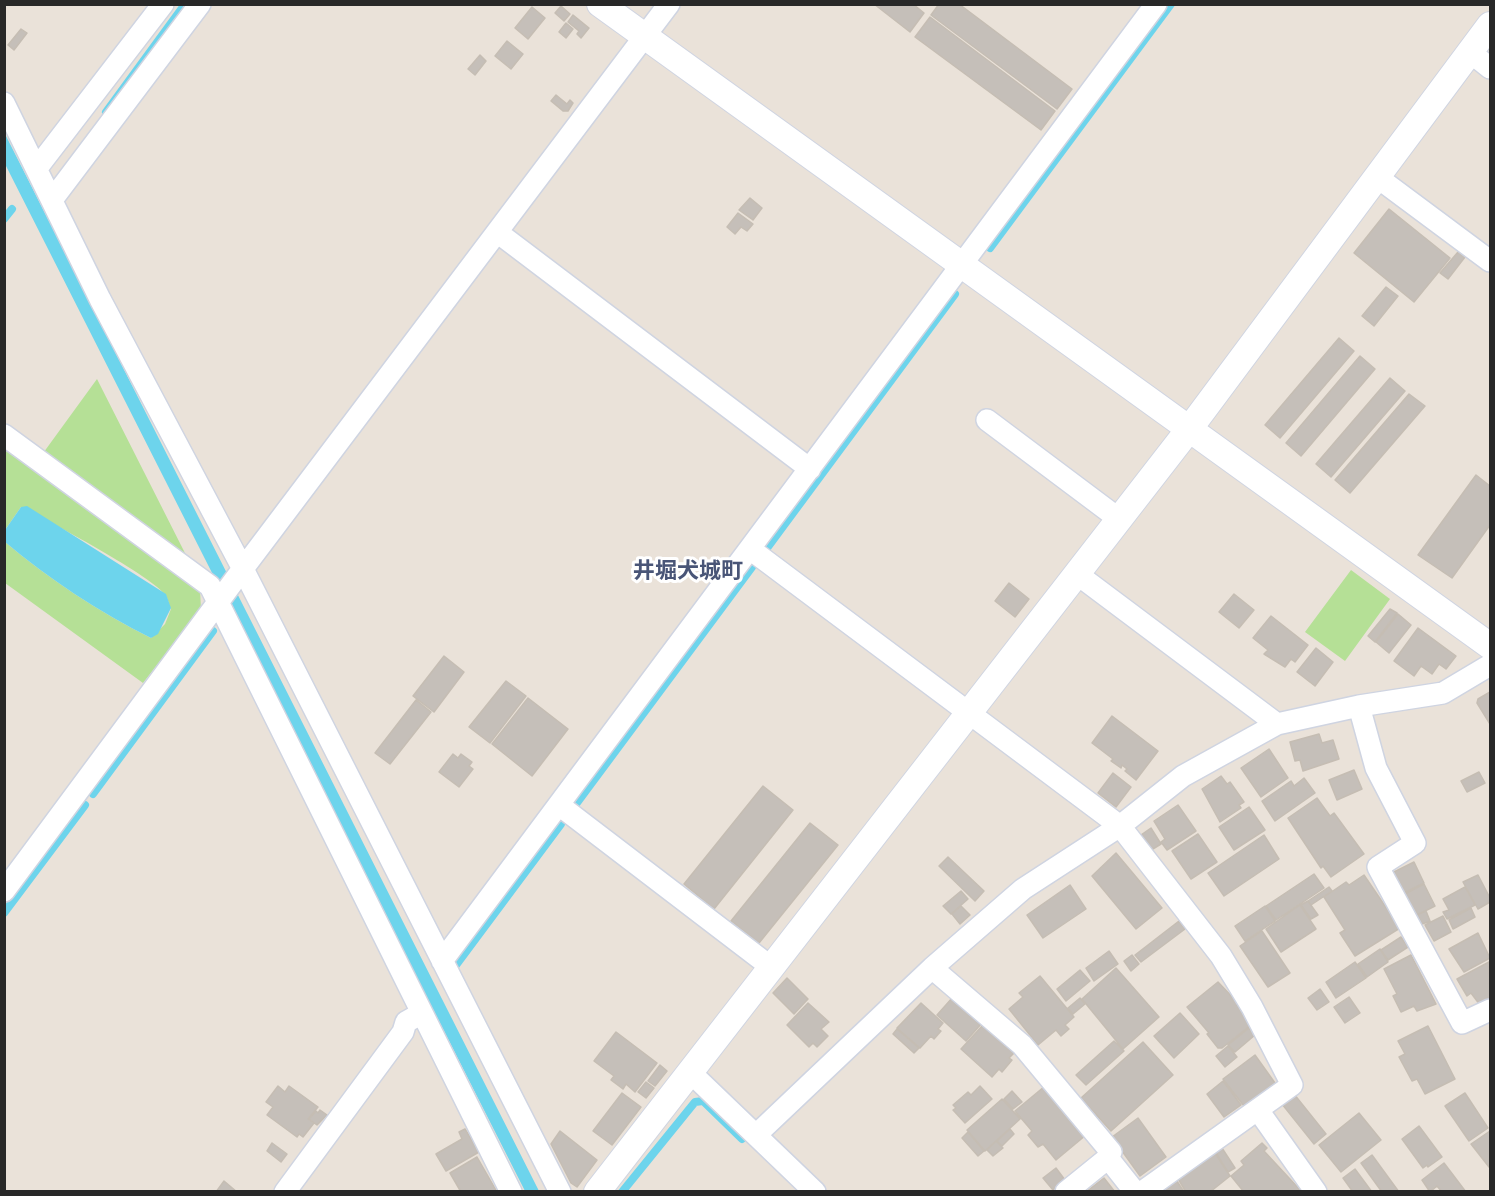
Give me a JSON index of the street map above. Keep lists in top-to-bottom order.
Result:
{
  "districts": ["井堀犬城町"]
}
